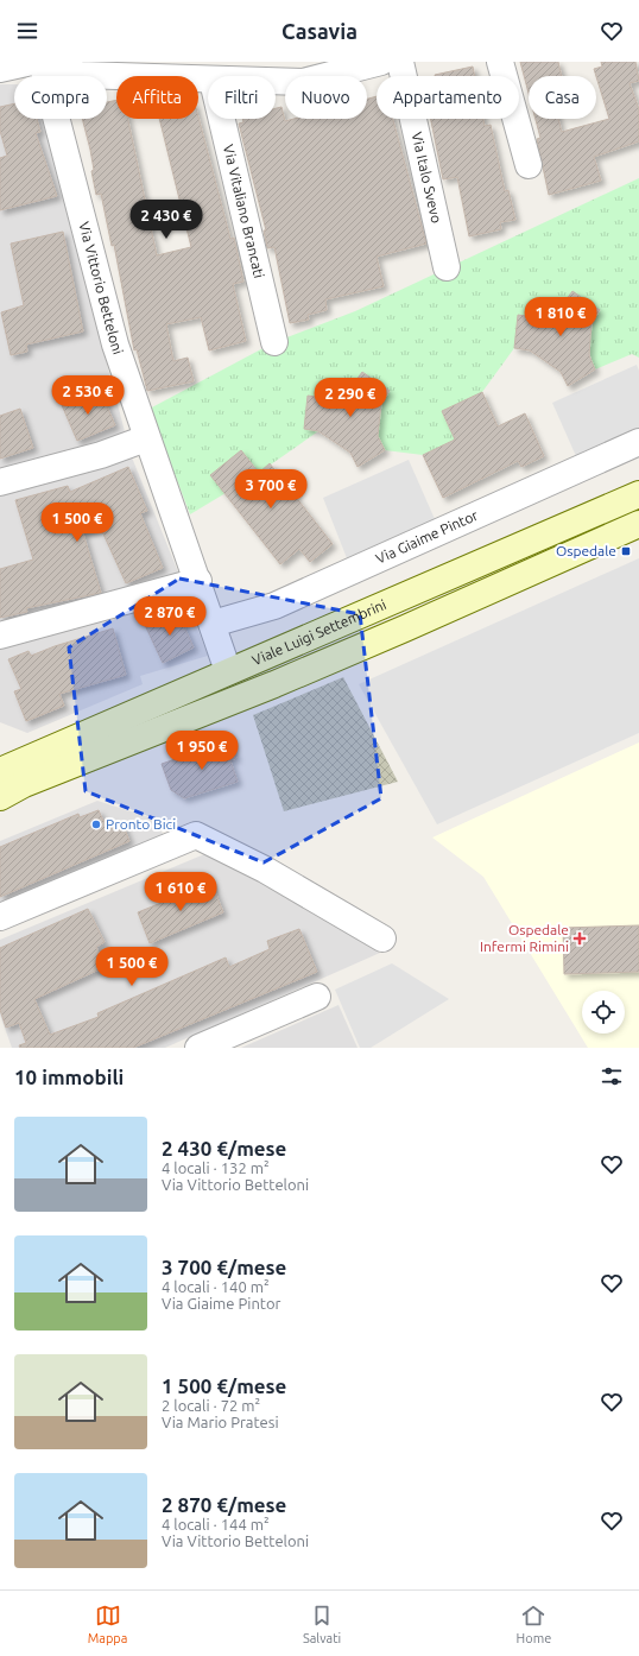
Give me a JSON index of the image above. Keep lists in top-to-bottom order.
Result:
{
  "streets": {
    "main road": ["Viale Luigi Settembrini"],
    "street": [
      "Via Italo Svevo",
      "Via Vitaliano Brancati",
      "Via Vittorio Betteloni",
      "Via Giaime Pintor"
    ]
  },
  "crossings": [
    ["Via Vittorio Betteloni", "Via Giaime Pintor"],
    ["Via Vittorio Betteloni", "Viale Luigi Settembrini"]
  ],
  "places": {
    "transit": ["Ospedale"],
    "other": ["Pronto Bici"],
    "health": ["Ospedale Infermi Rimini"]
  },
  "page": {
    "header": "Casavia",
    "chip": [
      "Compra",
      "Affitta",
      "Filtri",
      "Nuovo",
      "Appartamento",
      "Casa"
    ],
    "price": [
      "2 430 €",
      "1 810 €",
      "2 530 €",
      "2 290 €",
      "3 700 €",
      "1 500 €",
      "2 870 €",
      "1 950 €",
      "1 610 €",
      "1 500 €"
    ],
    "heading": "10 immobili",
    "list": [
      {
        "name": "2 430 €/mese",
        "note": "4 locali · 132 m² · Via Vittorio Betteloni"
      },
      {
        "name": "3 700 €/mese",
        "note": "4 locali · 140 m² · Via Giaime Pintor"
      },
      {
        "name": "1 500 €/mese",
        "note": "2 locali · 72 m² · Via Mario Pratesi"
      },
      {
        "name": "2 870 €/mese",
        "note": "4 locali · 144 m² · Via Vittorio Betteloni"
      }
    ],
    "tabs": ["Mappa", "Salvati", "Home"]
  }
}
